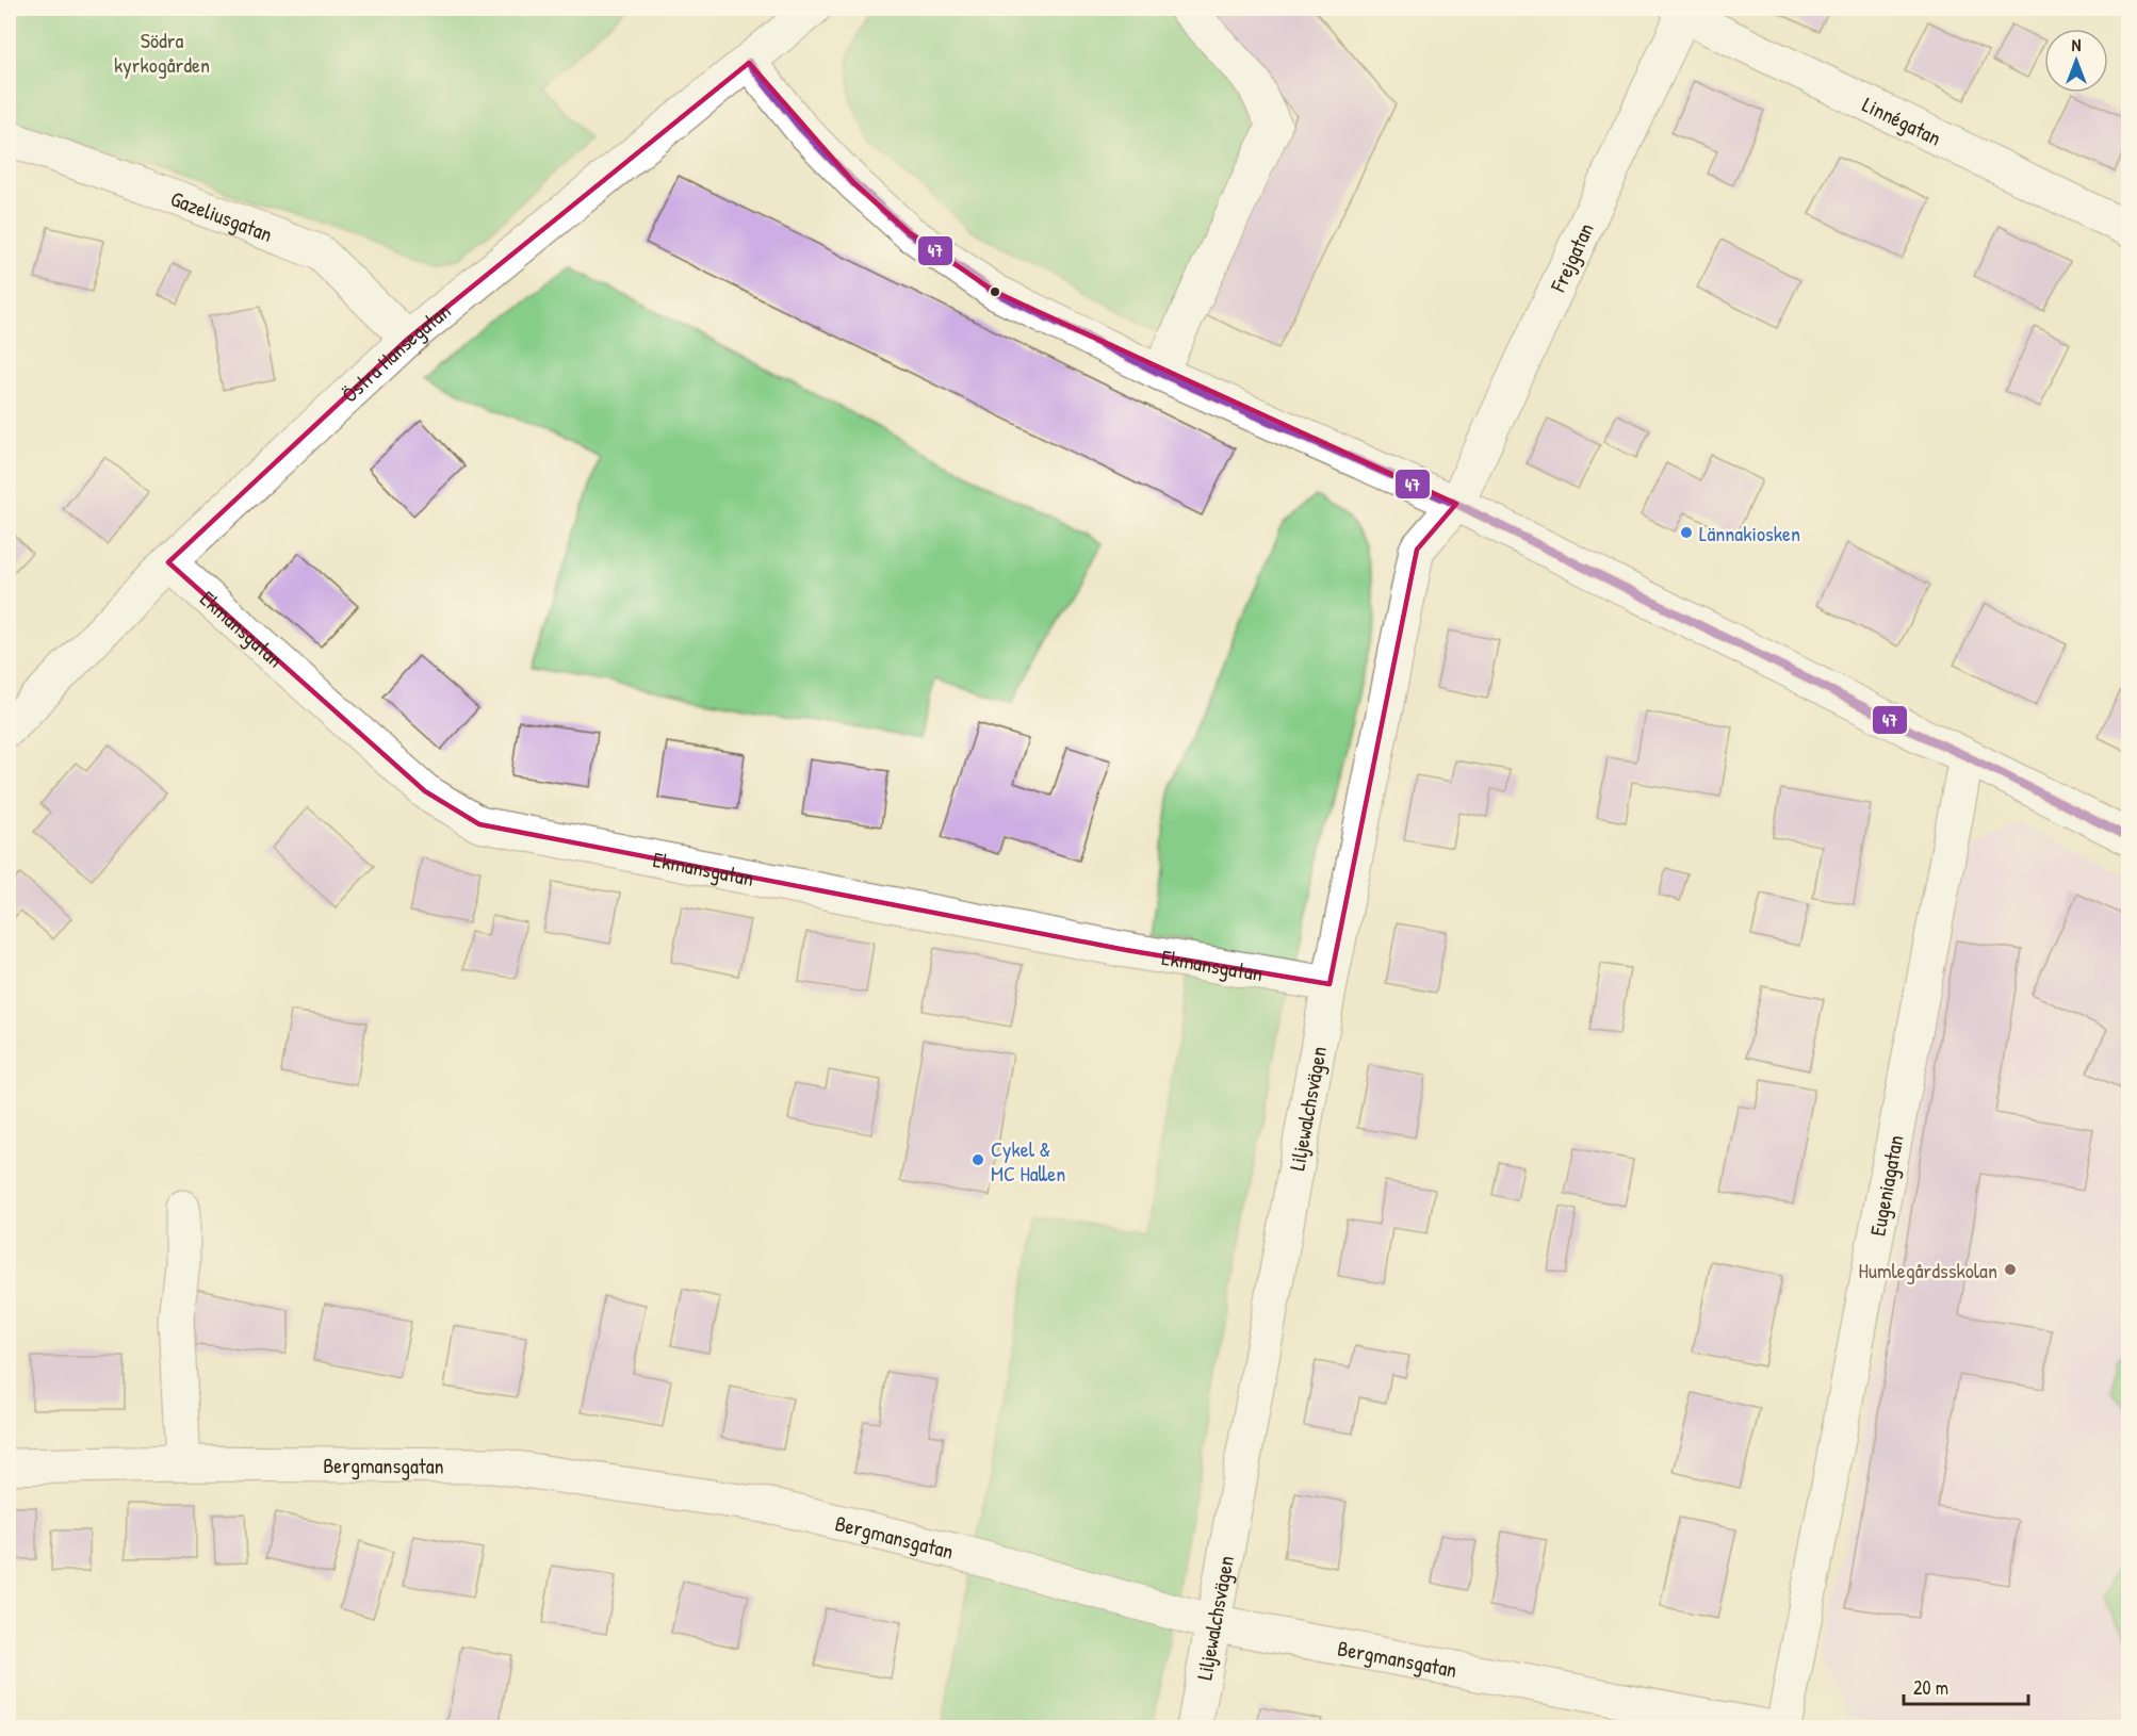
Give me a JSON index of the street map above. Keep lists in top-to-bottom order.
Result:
{
  "streets": {
    "street": [
      "Linnégatan",
      "Gazeliusgatan",
      "Frejgatan",
      "Östra Hansegatan",
      "Ekmansgatan",
      "Liljewalchsvägen",
      "Eugeniagatan",
      "Bergmansgatan"
    ]
  },
  "crossings": [
    ["Linnégatan", "Frejgatan"],
    ["Gazeliusgatan", "Östra Hansegatan"],
    ["Frejgatan", "Liljewalchsvägen"],
    ["Östra Hansegatan", "Ekmansgatan"],
    ["Ekmansgatan", "Liljewalchsvägen"],
    ["Liljewalchsvägen", "Bergmansgatan"]
  ],
  "parks": ["Södra kyrkogården"],
  "places": ["Lännakiosken", "Cykel & MC Hallen", "Humlegårdsskolan"],
  "lines": ["transit line 47"],
  "scale_bar": "20 m",
  "north": "top"
}
